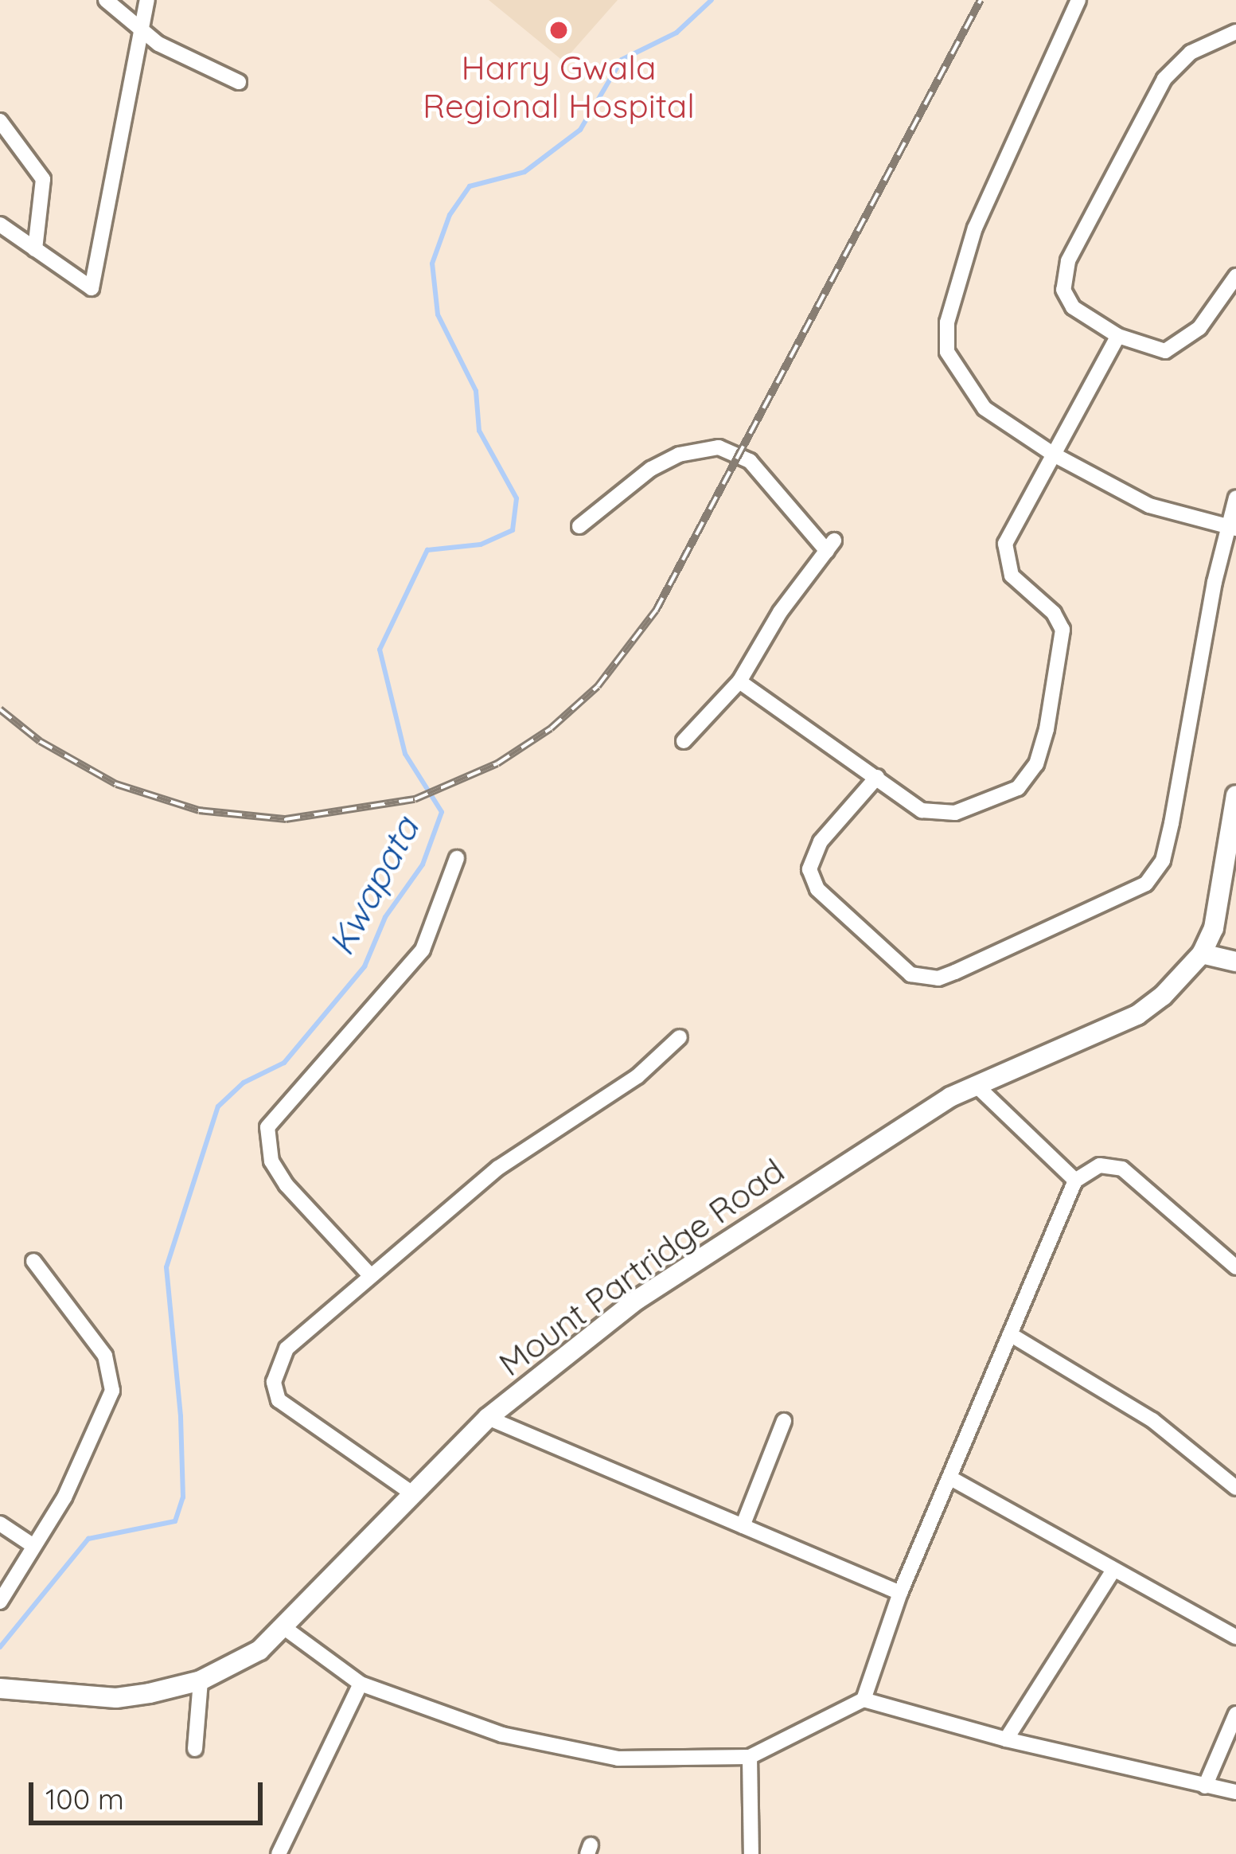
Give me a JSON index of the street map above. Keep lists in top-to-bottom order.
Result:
{
  "streets": {
    "street": ["Mount Partridge Road"]
  },
  "water": ["Kwapata"],
  "places": ["Harry Gwala Regional Hospital"],
  "scale_bar": "100 m"
}
